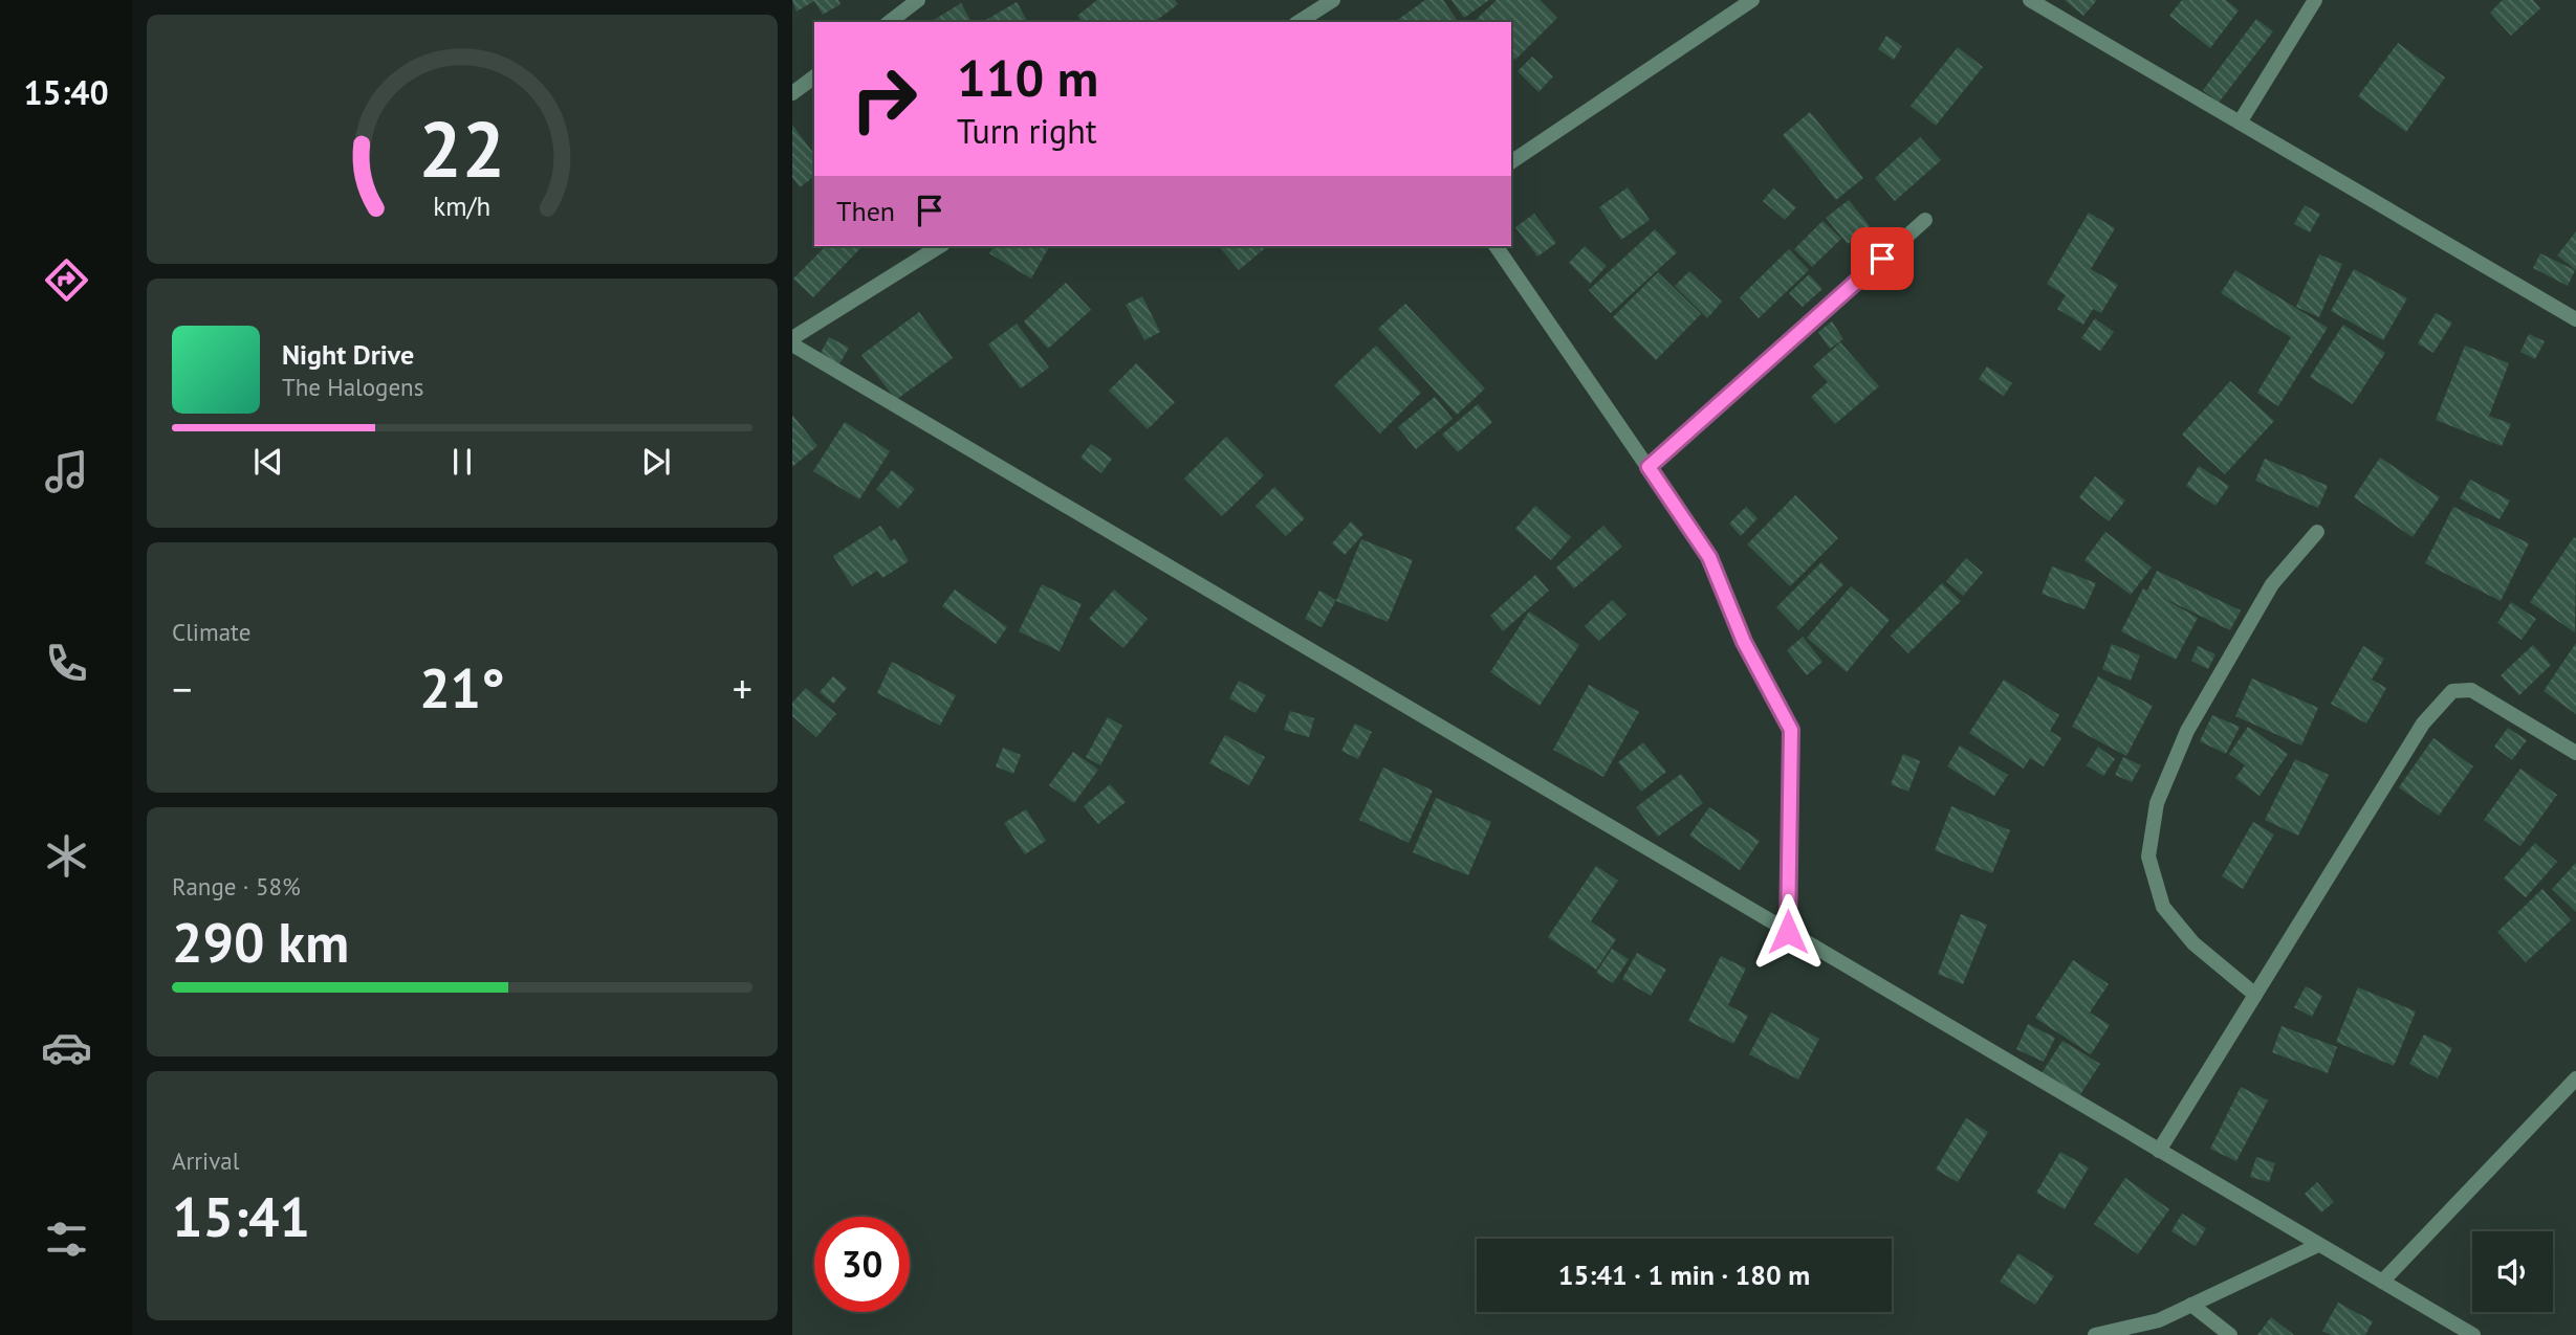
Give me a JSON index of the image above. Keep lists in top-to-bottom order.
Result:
{
  "page": {
    "tabs": "15:40",
    "turn": ["110 m", "Turn right"],
    "then": "Then",
    "song": ["Night Drive", "The Halogens"],
    "tile": [
      "Climate",
      ["Range · 58%", "290 km"],
      ["Arrival", "15:41"]
    ],
    "heat": ["−", "21°", "+"],
    "limit": "30",
    "trip": "15:41 · 1 min · 180 m",
    "gauge": ["22", "km/h"]
  }
}
